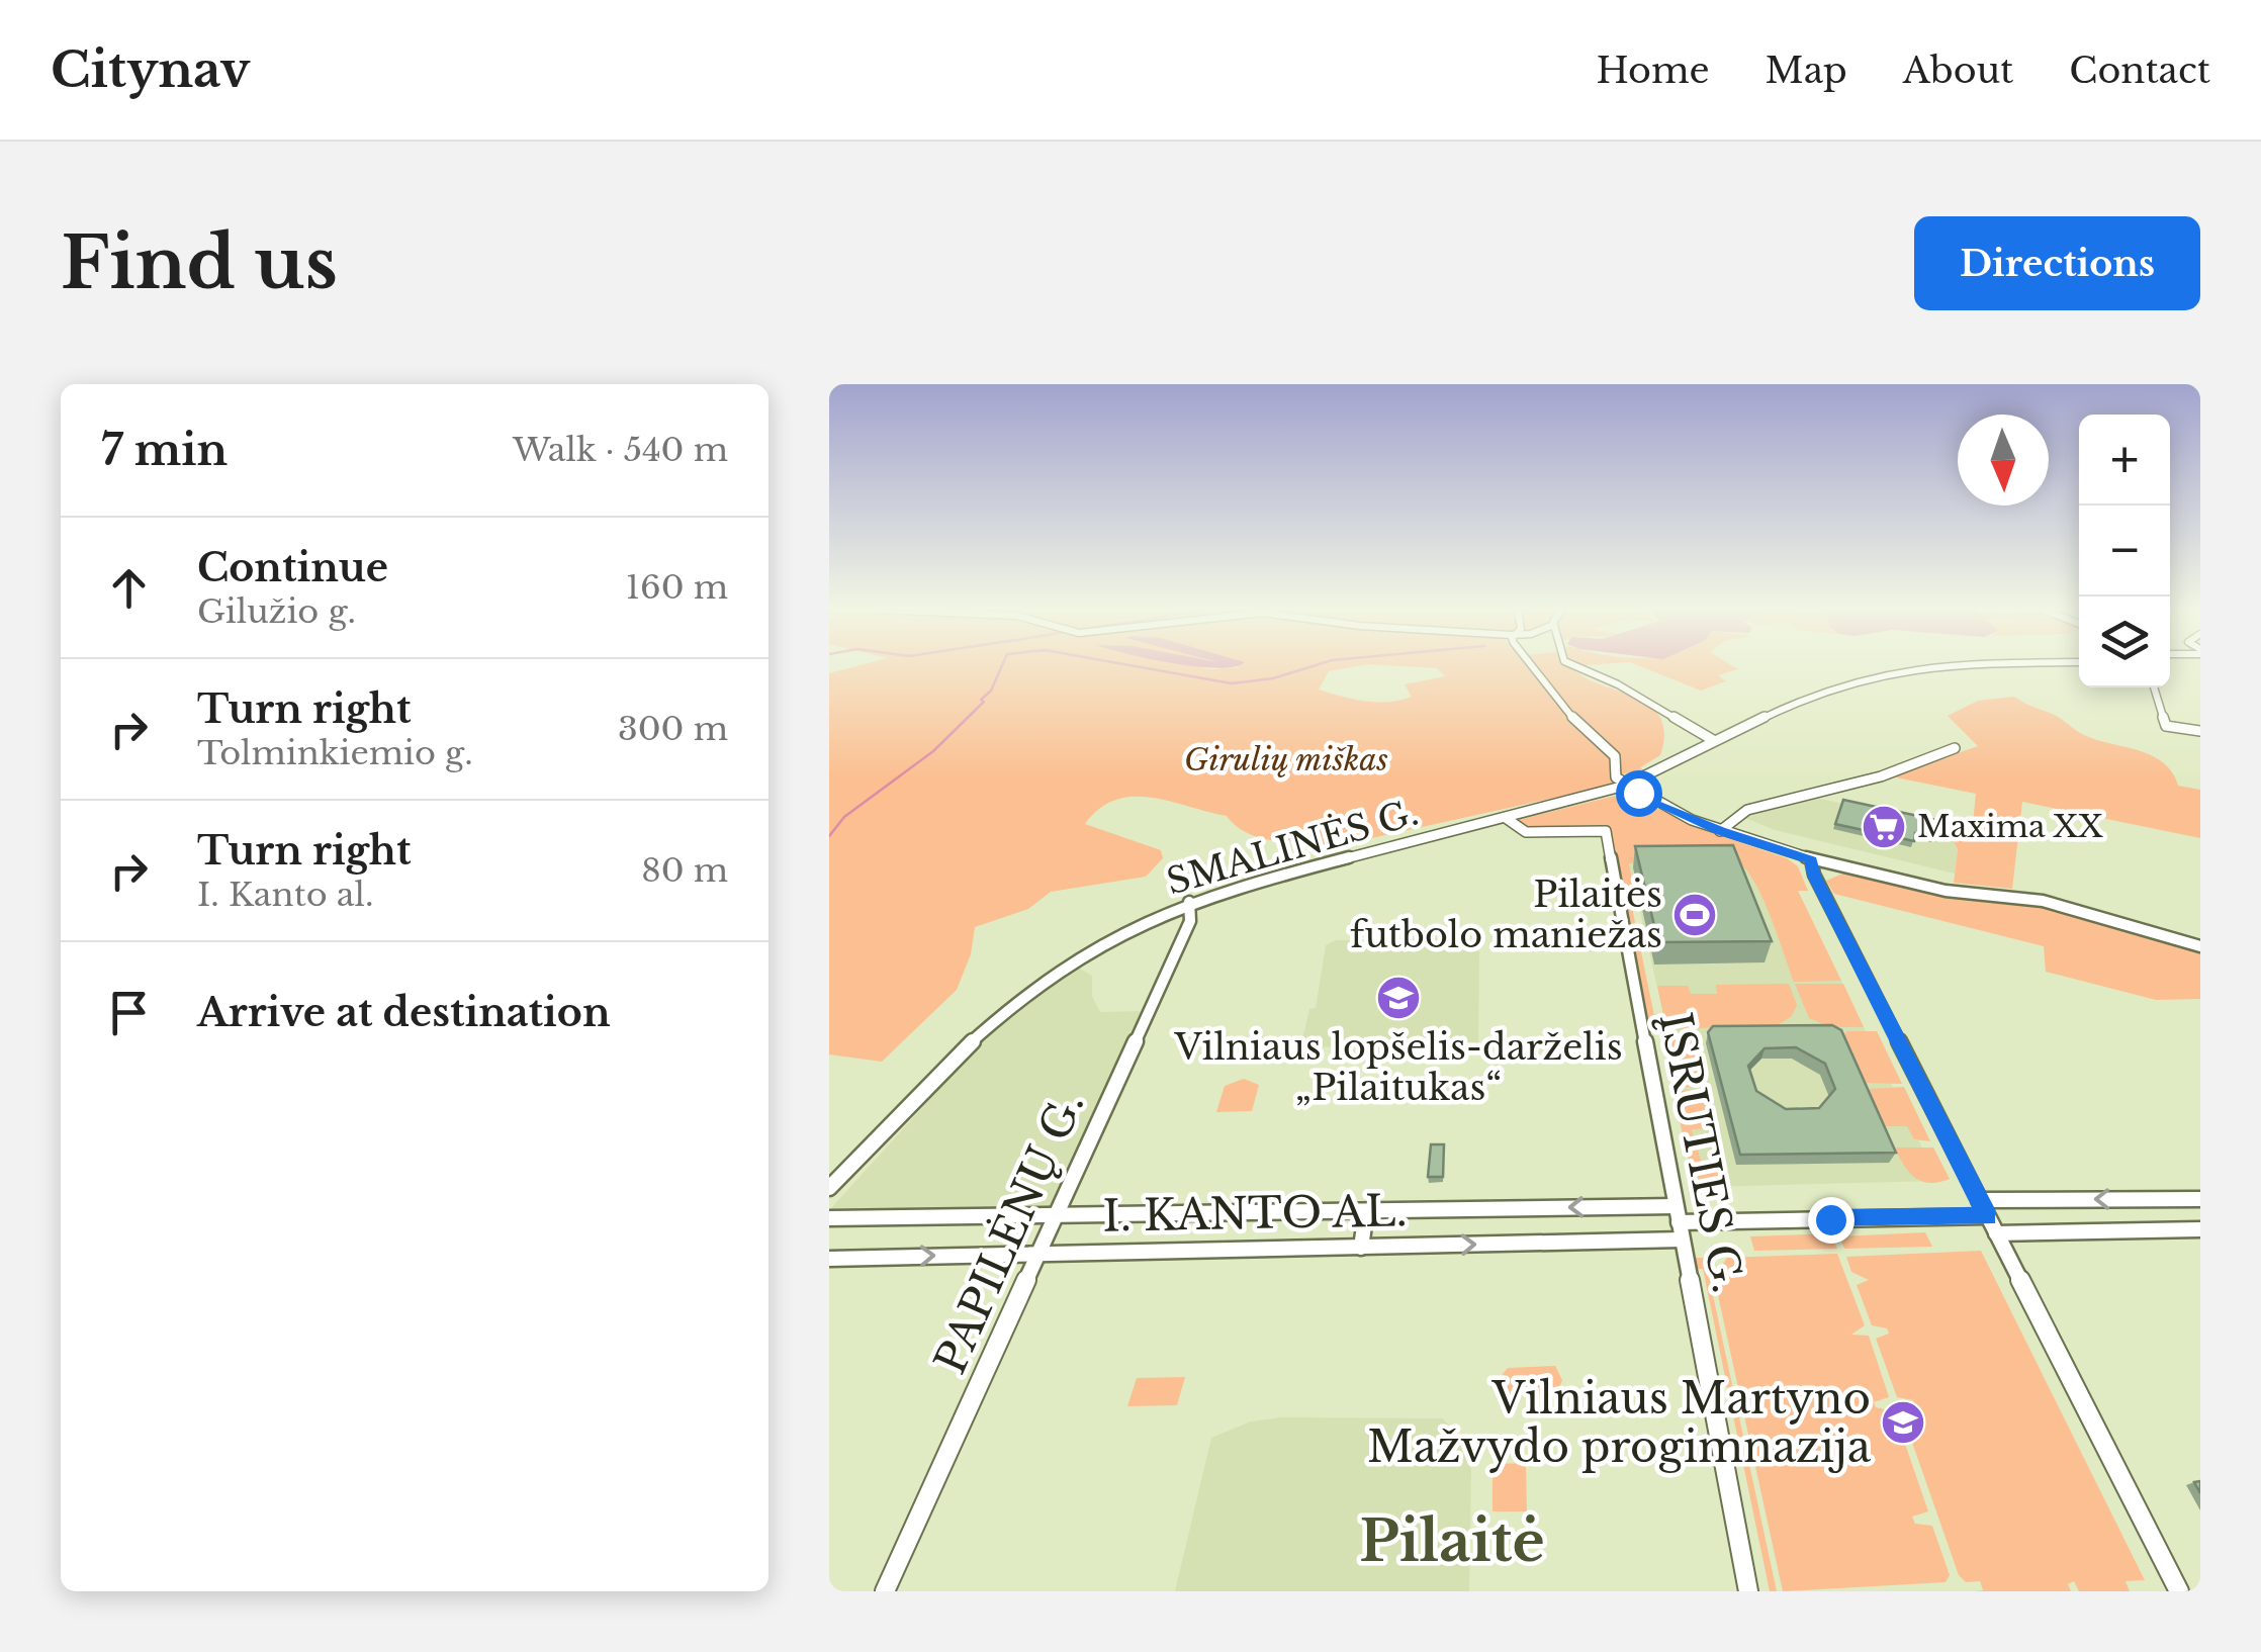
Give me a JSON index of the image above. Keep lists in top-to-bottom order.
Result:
{
  "streets": {
    "street": [
      "SMALINĖS G.",
      "ĮSRUTIES G.",
      "I. KANTO AL.",
      "PAPILĖNŲ G."
    ]
  },
  "crossings": [
    ["SMALINĖS G.", "ĮSRUTIES G."],
    ["SMALINĖS G.", "PAPILĖNŲ G."],
    ["ĮSRUTIES G.", "I. KANTO AL."],
    ["I. KANTO AL.", "PAPILĖNŲ G."]
  ],
  "districts": ["Pilaitė"],
  "parks": ["Girulių miškas"],
  "places": {
    "supermarket": ["Maxima XX"],
    "sports": ["Pilaitės futbolo maniežas"],
    "school or university": ["Vilniaus lopšelis-darželis „Pilaitukas“", "Vilniaus Martyno Mažvydo progimnazija"]
  },
  "north": "bottom",
  "page": {
    "header": "Citynav",
    "nav": [
      "Home",
      "Map",
      "About",
      "Contact"
    ],
    "buttons": "Directions",
    "title": "Find us",
    "heading": ["7 min", "Walk · 540 m"],
    "map_buttons": ["+", "−"],
    "list": [
      ["Continue", "Gilužio g.", "160 m"],
      ["Turn right", "Tolminkiemio g.", "300 m"],
      ["Turn right", "I. Kanto al.", "80 m"],
      "Arrive at destination"
    ]
  }
}
